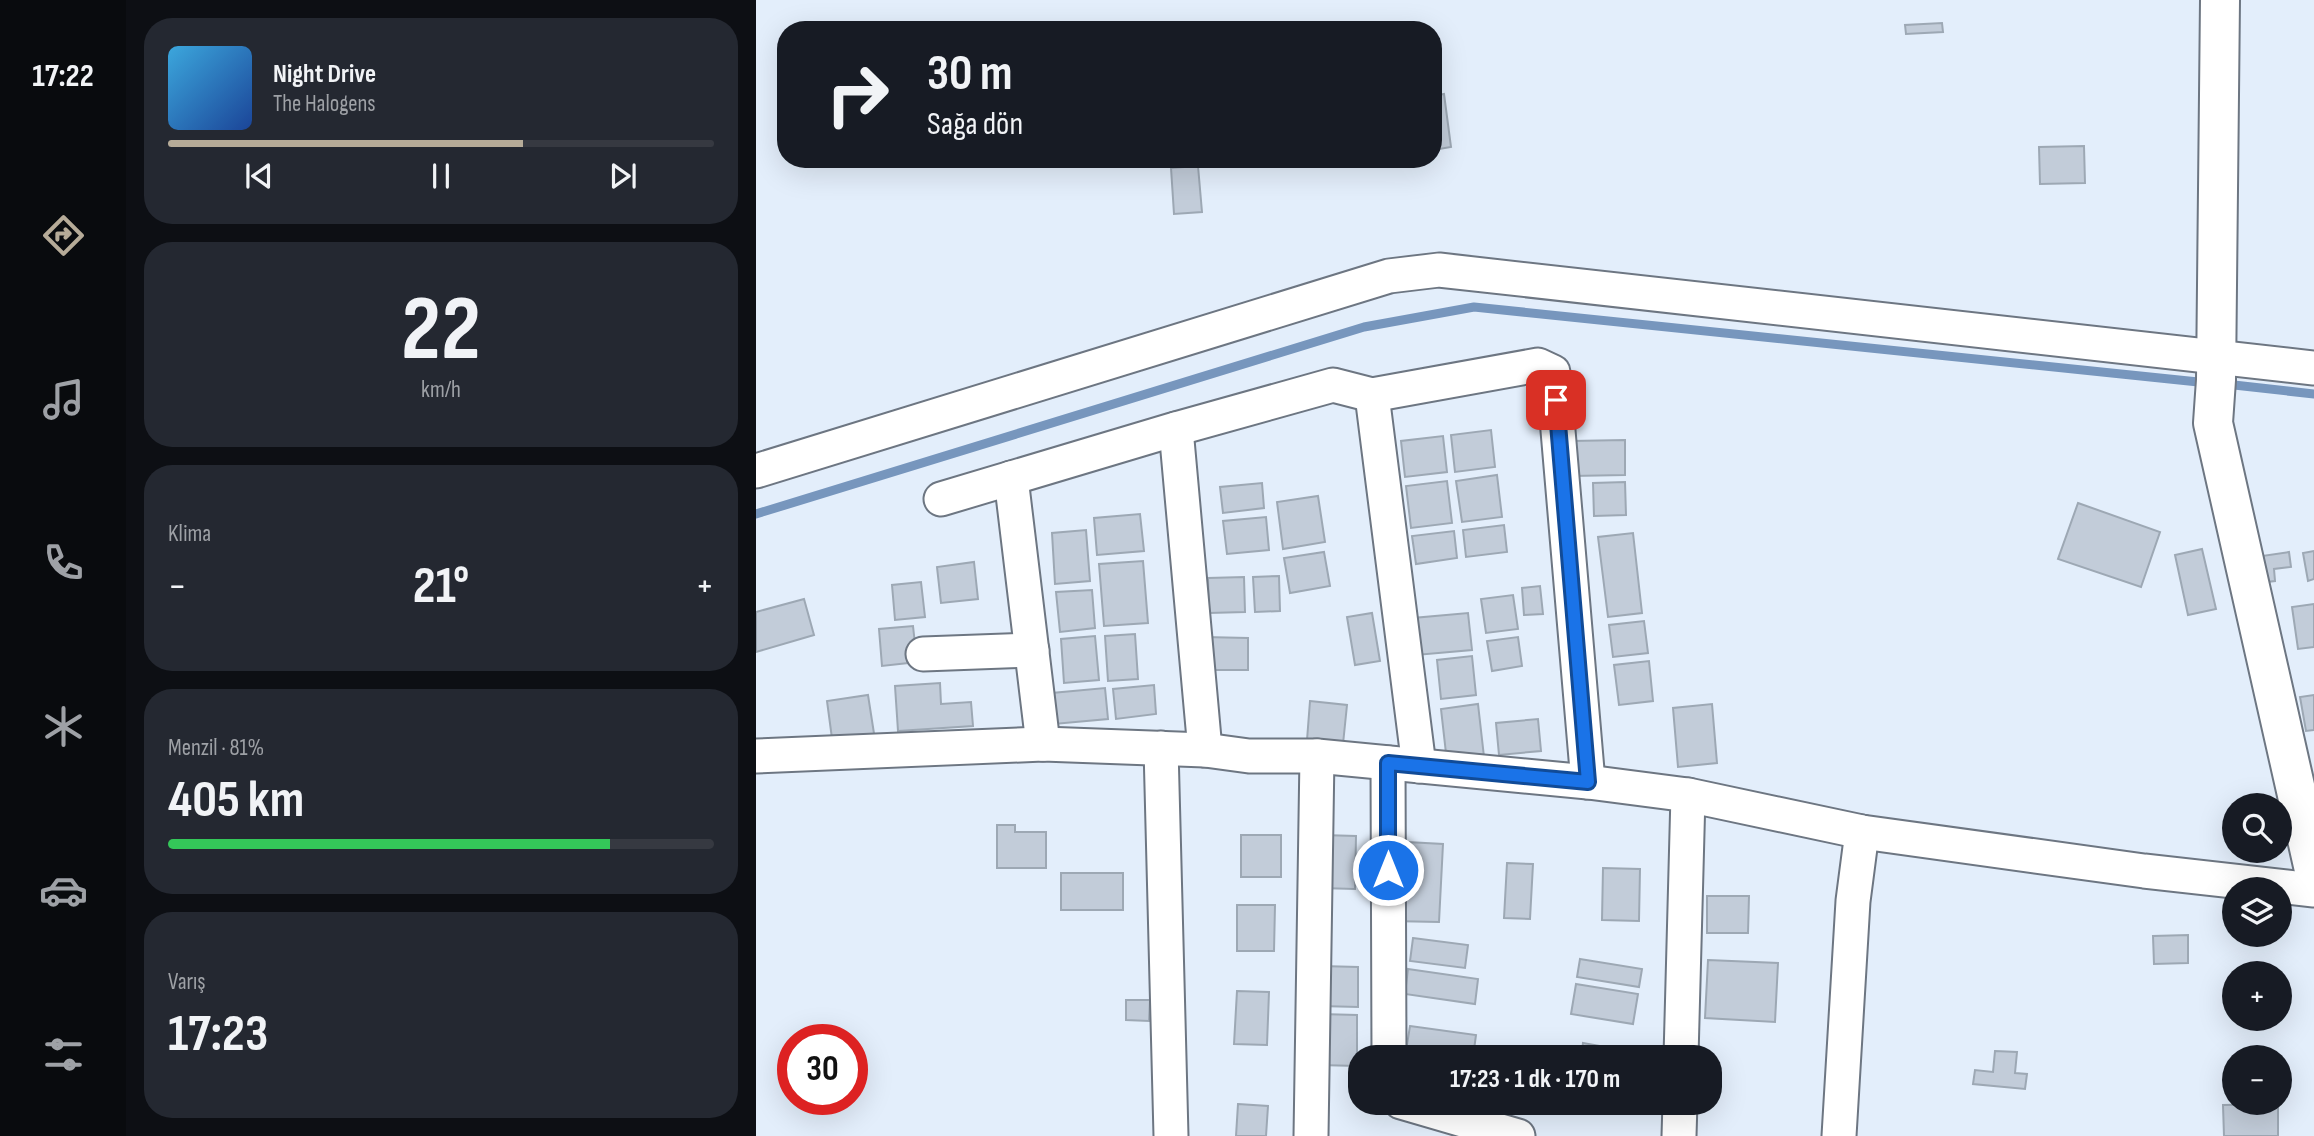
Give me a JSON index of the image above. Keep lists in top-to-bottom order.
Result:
{
  "page": {
    "tabs": "17:22",
    "turn": ["30 m", "Sağa dön"],
    "song": ["Night Drive", "The Halogens"],
    "tile": [
      ["22", "km/h"],
      "Klima",
      ["Menzil · 81%", "405 km"],
      ["Varış", "17:23"]
    ],
    "heat": ["−", "21°", "+"],
    "map_buttons": ["+", "−"],
    "limit": "30",
    "trip": "17:23 · 1 dk · 170 m"
  }
}
